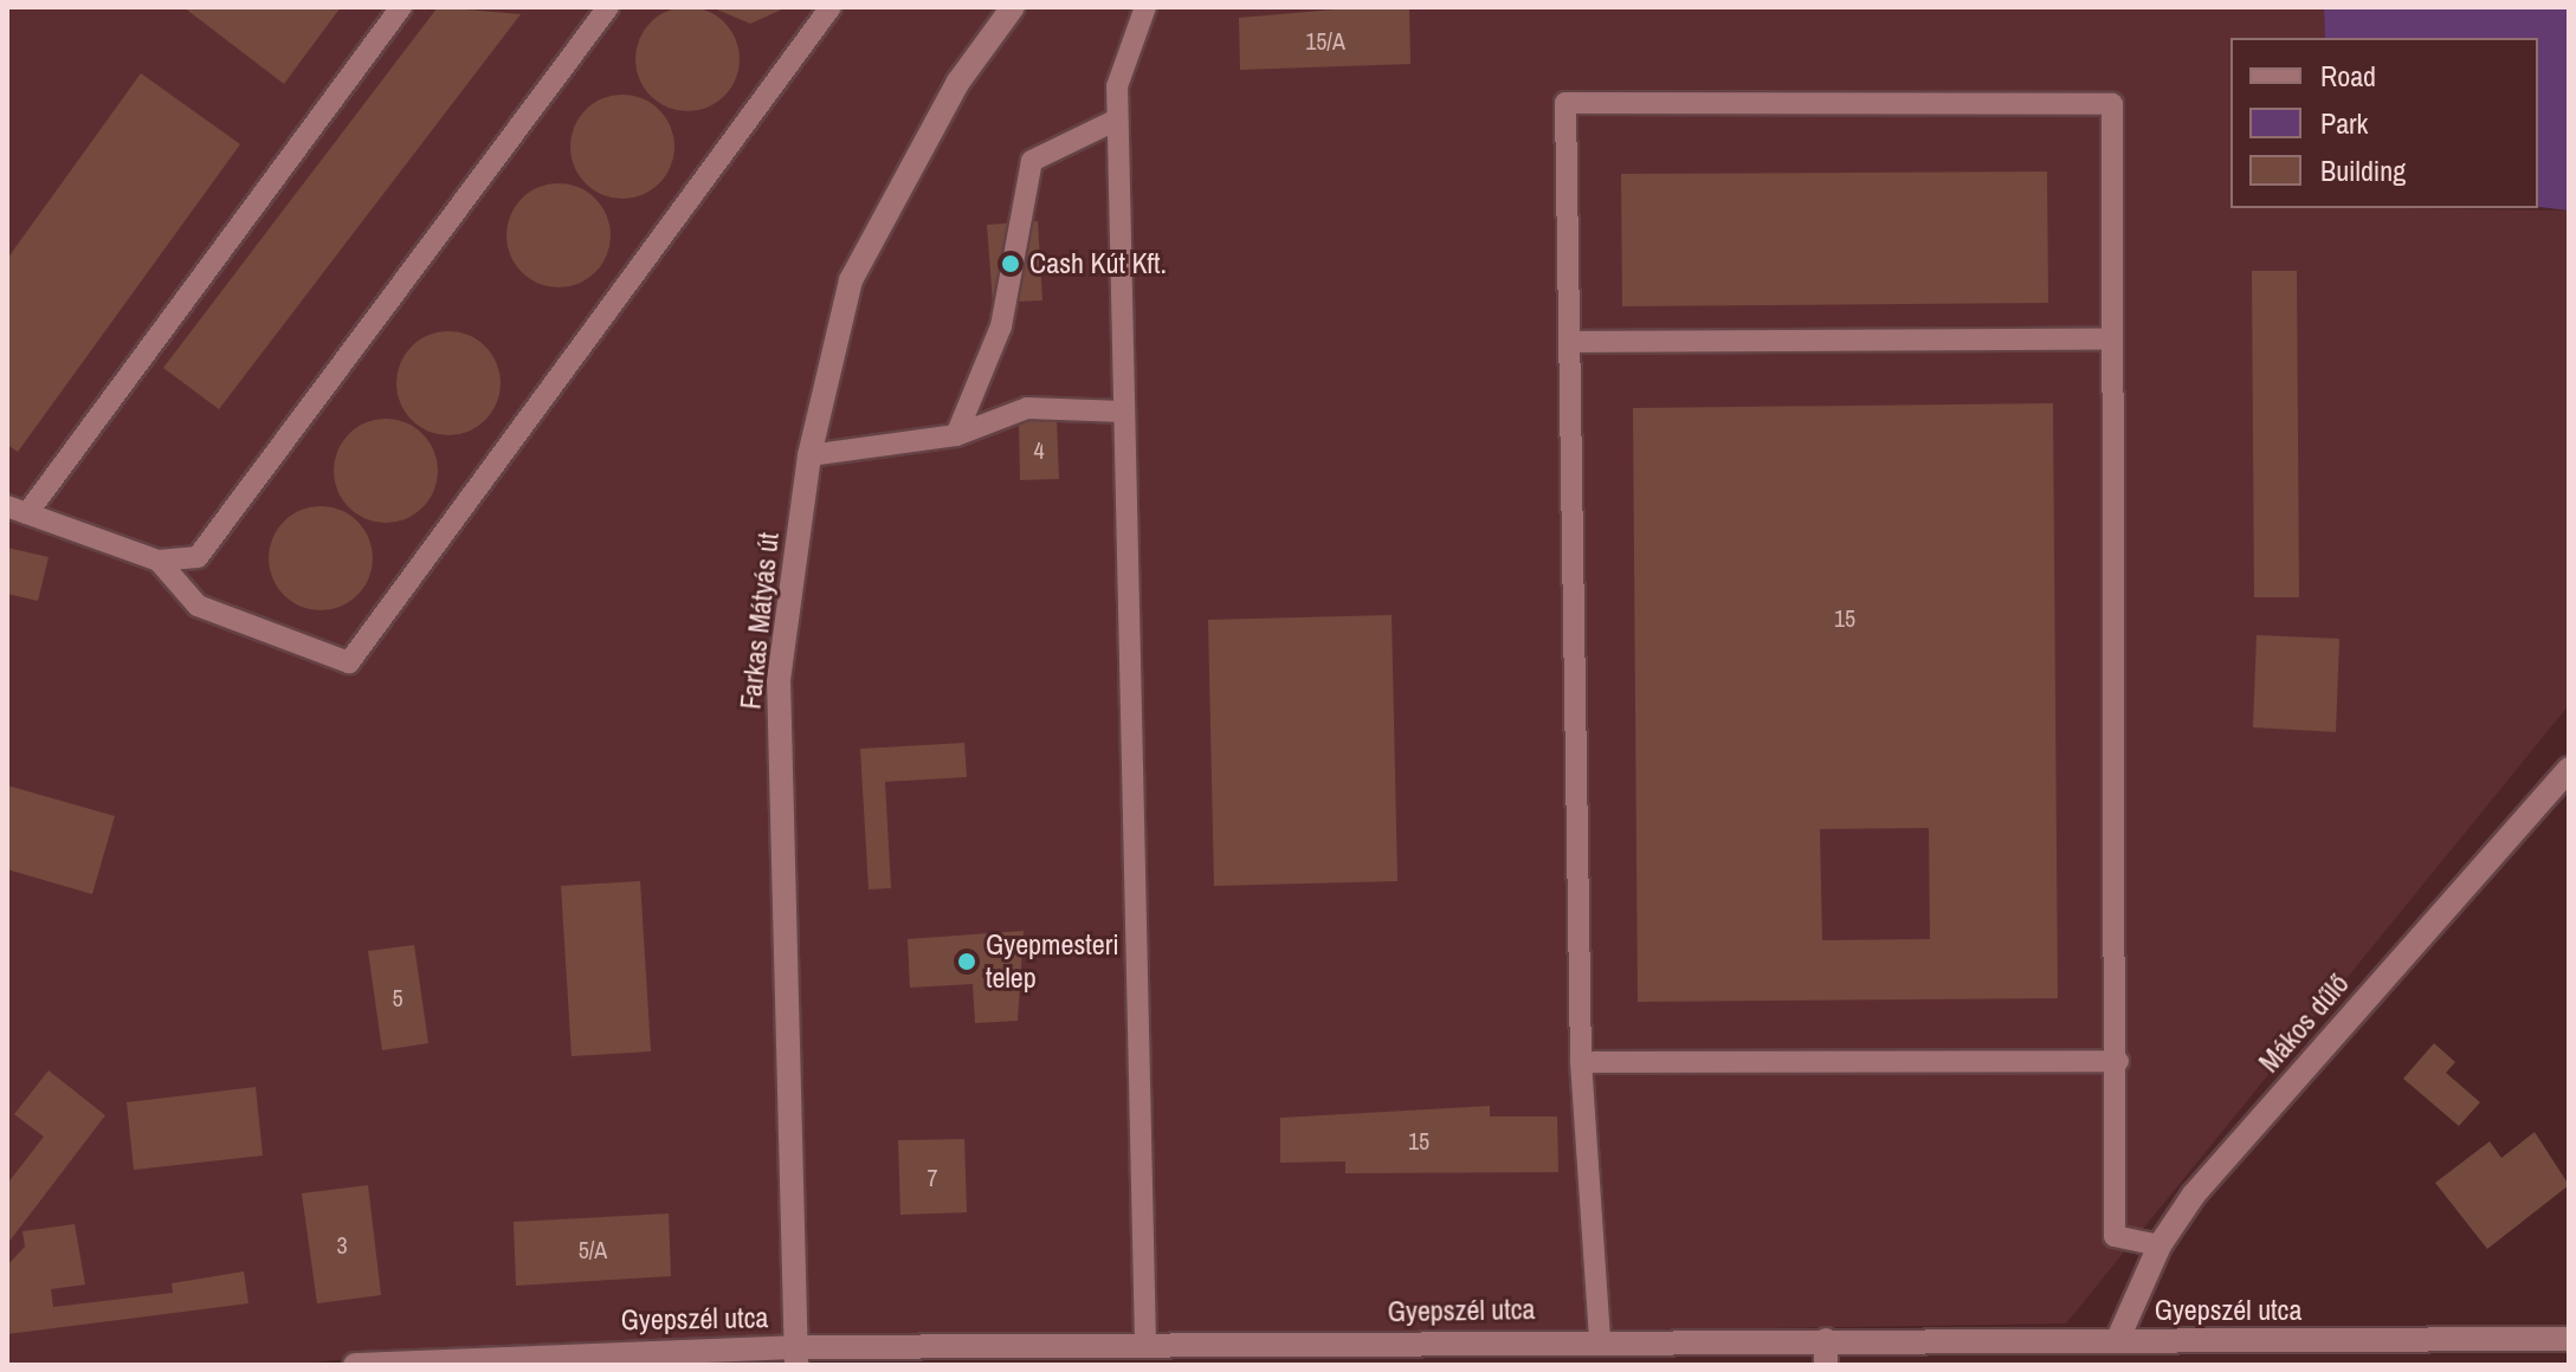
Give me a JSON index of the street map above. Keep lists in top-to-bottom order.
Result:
{
  "streets": {
    "street": ["Farkas Mátyás út", "Mákos dűlő", "Gyepszél utca"]
  },
  "crossings": [
    ["Farkas Mátyás út", "Gyepszél utca"],
    ["Mákos dűlő", "Gyepszél utca"]
  ],
  "places": ["Cash Kút Kft.", "Gyepmesteri telep"],
  "house_numbers": [
    "15/A",
    "4",
    "15",
    "5",
    "15",
    "7",
    "3",
    "5/A"
  ],
  "legend": ["Road", "Park", "Building"]
}
